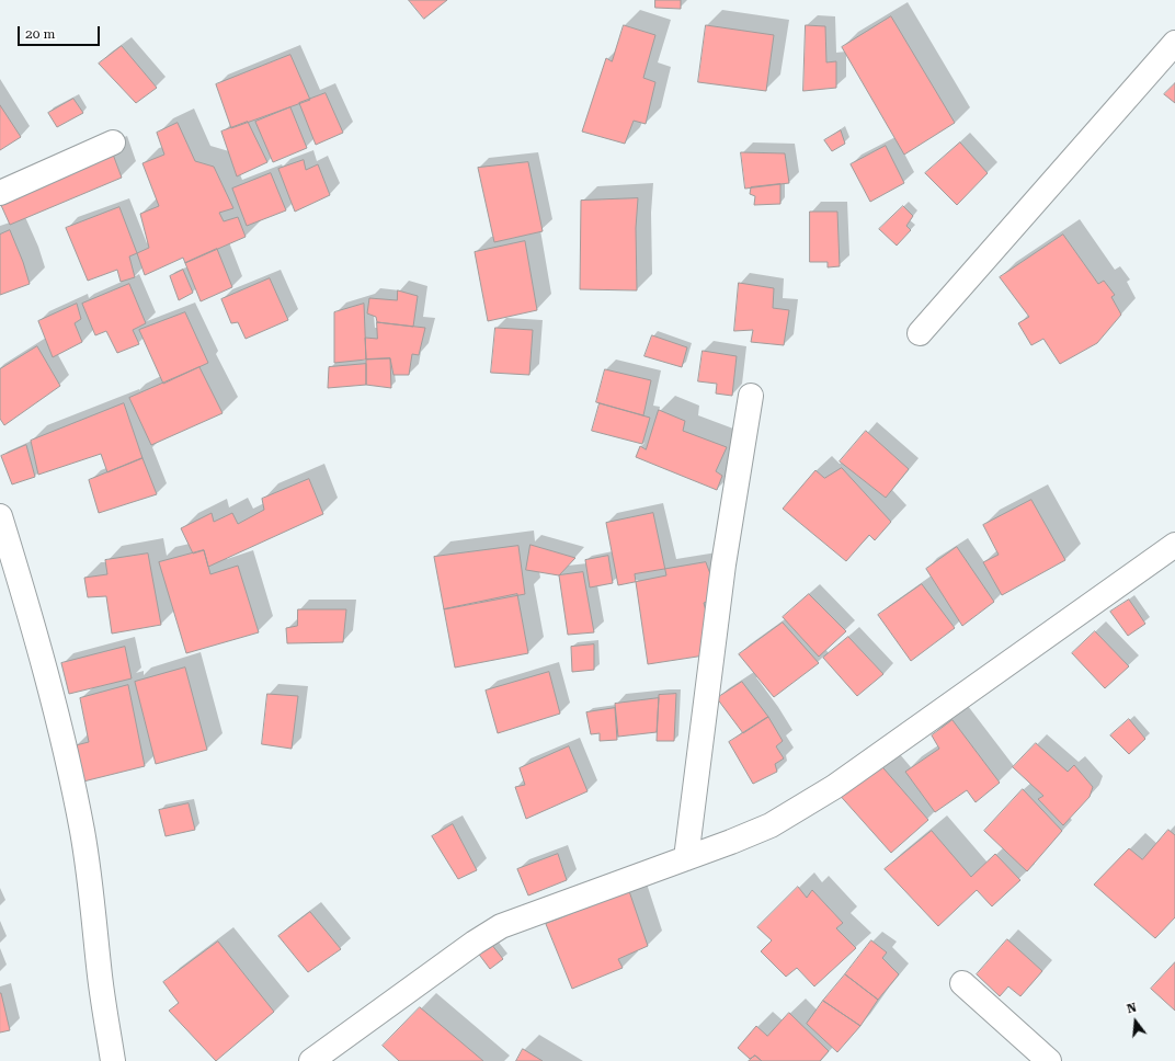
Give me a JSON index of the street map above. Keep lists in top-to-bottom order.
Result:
{
  "scale_bar": "20 m",
  "north": "top"
}
